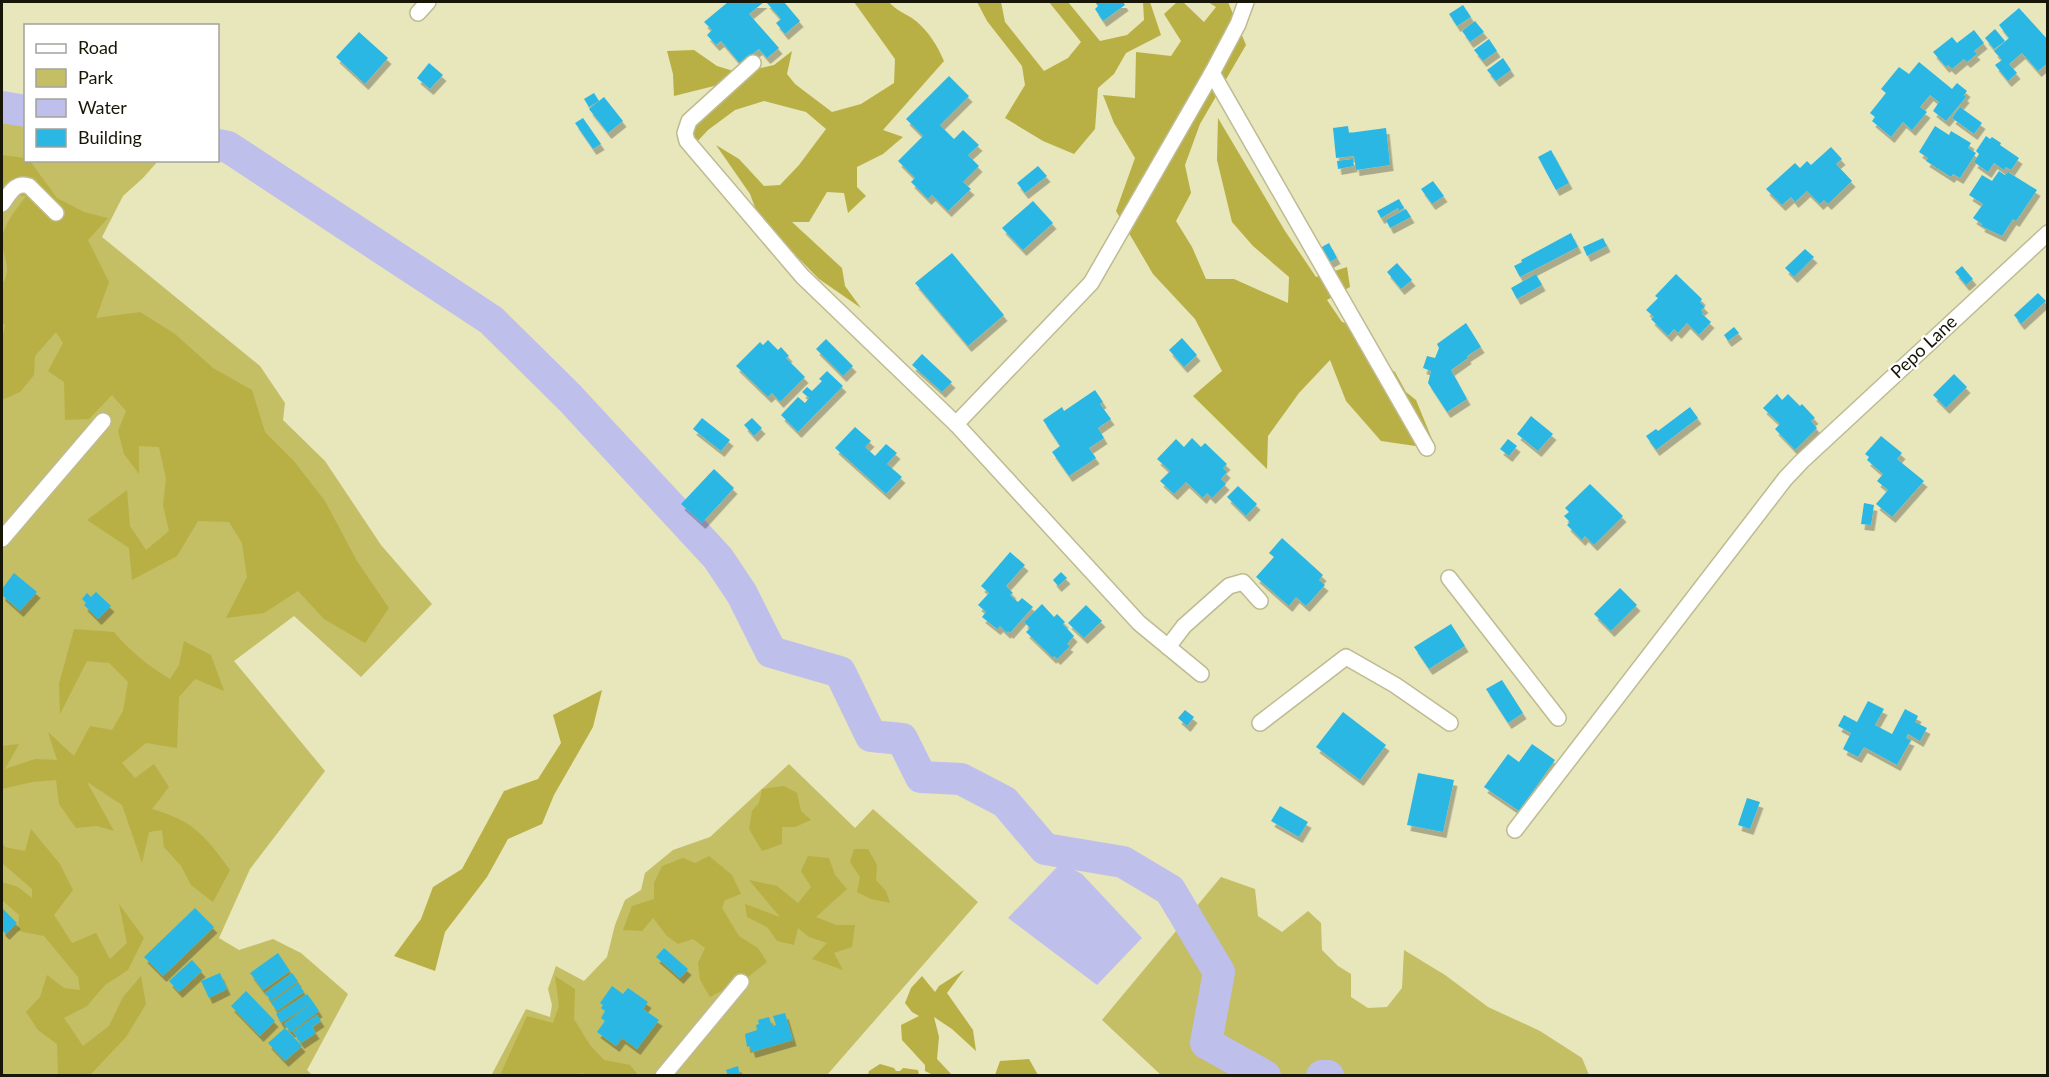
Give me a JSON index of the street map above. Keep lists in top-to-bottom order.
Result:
{
  "streets": {
    "street": ["Pepo Lane"]
  },
  "legend": [
    "Road",
    "Park",
    "Water",
    "Building"
  ]
}
